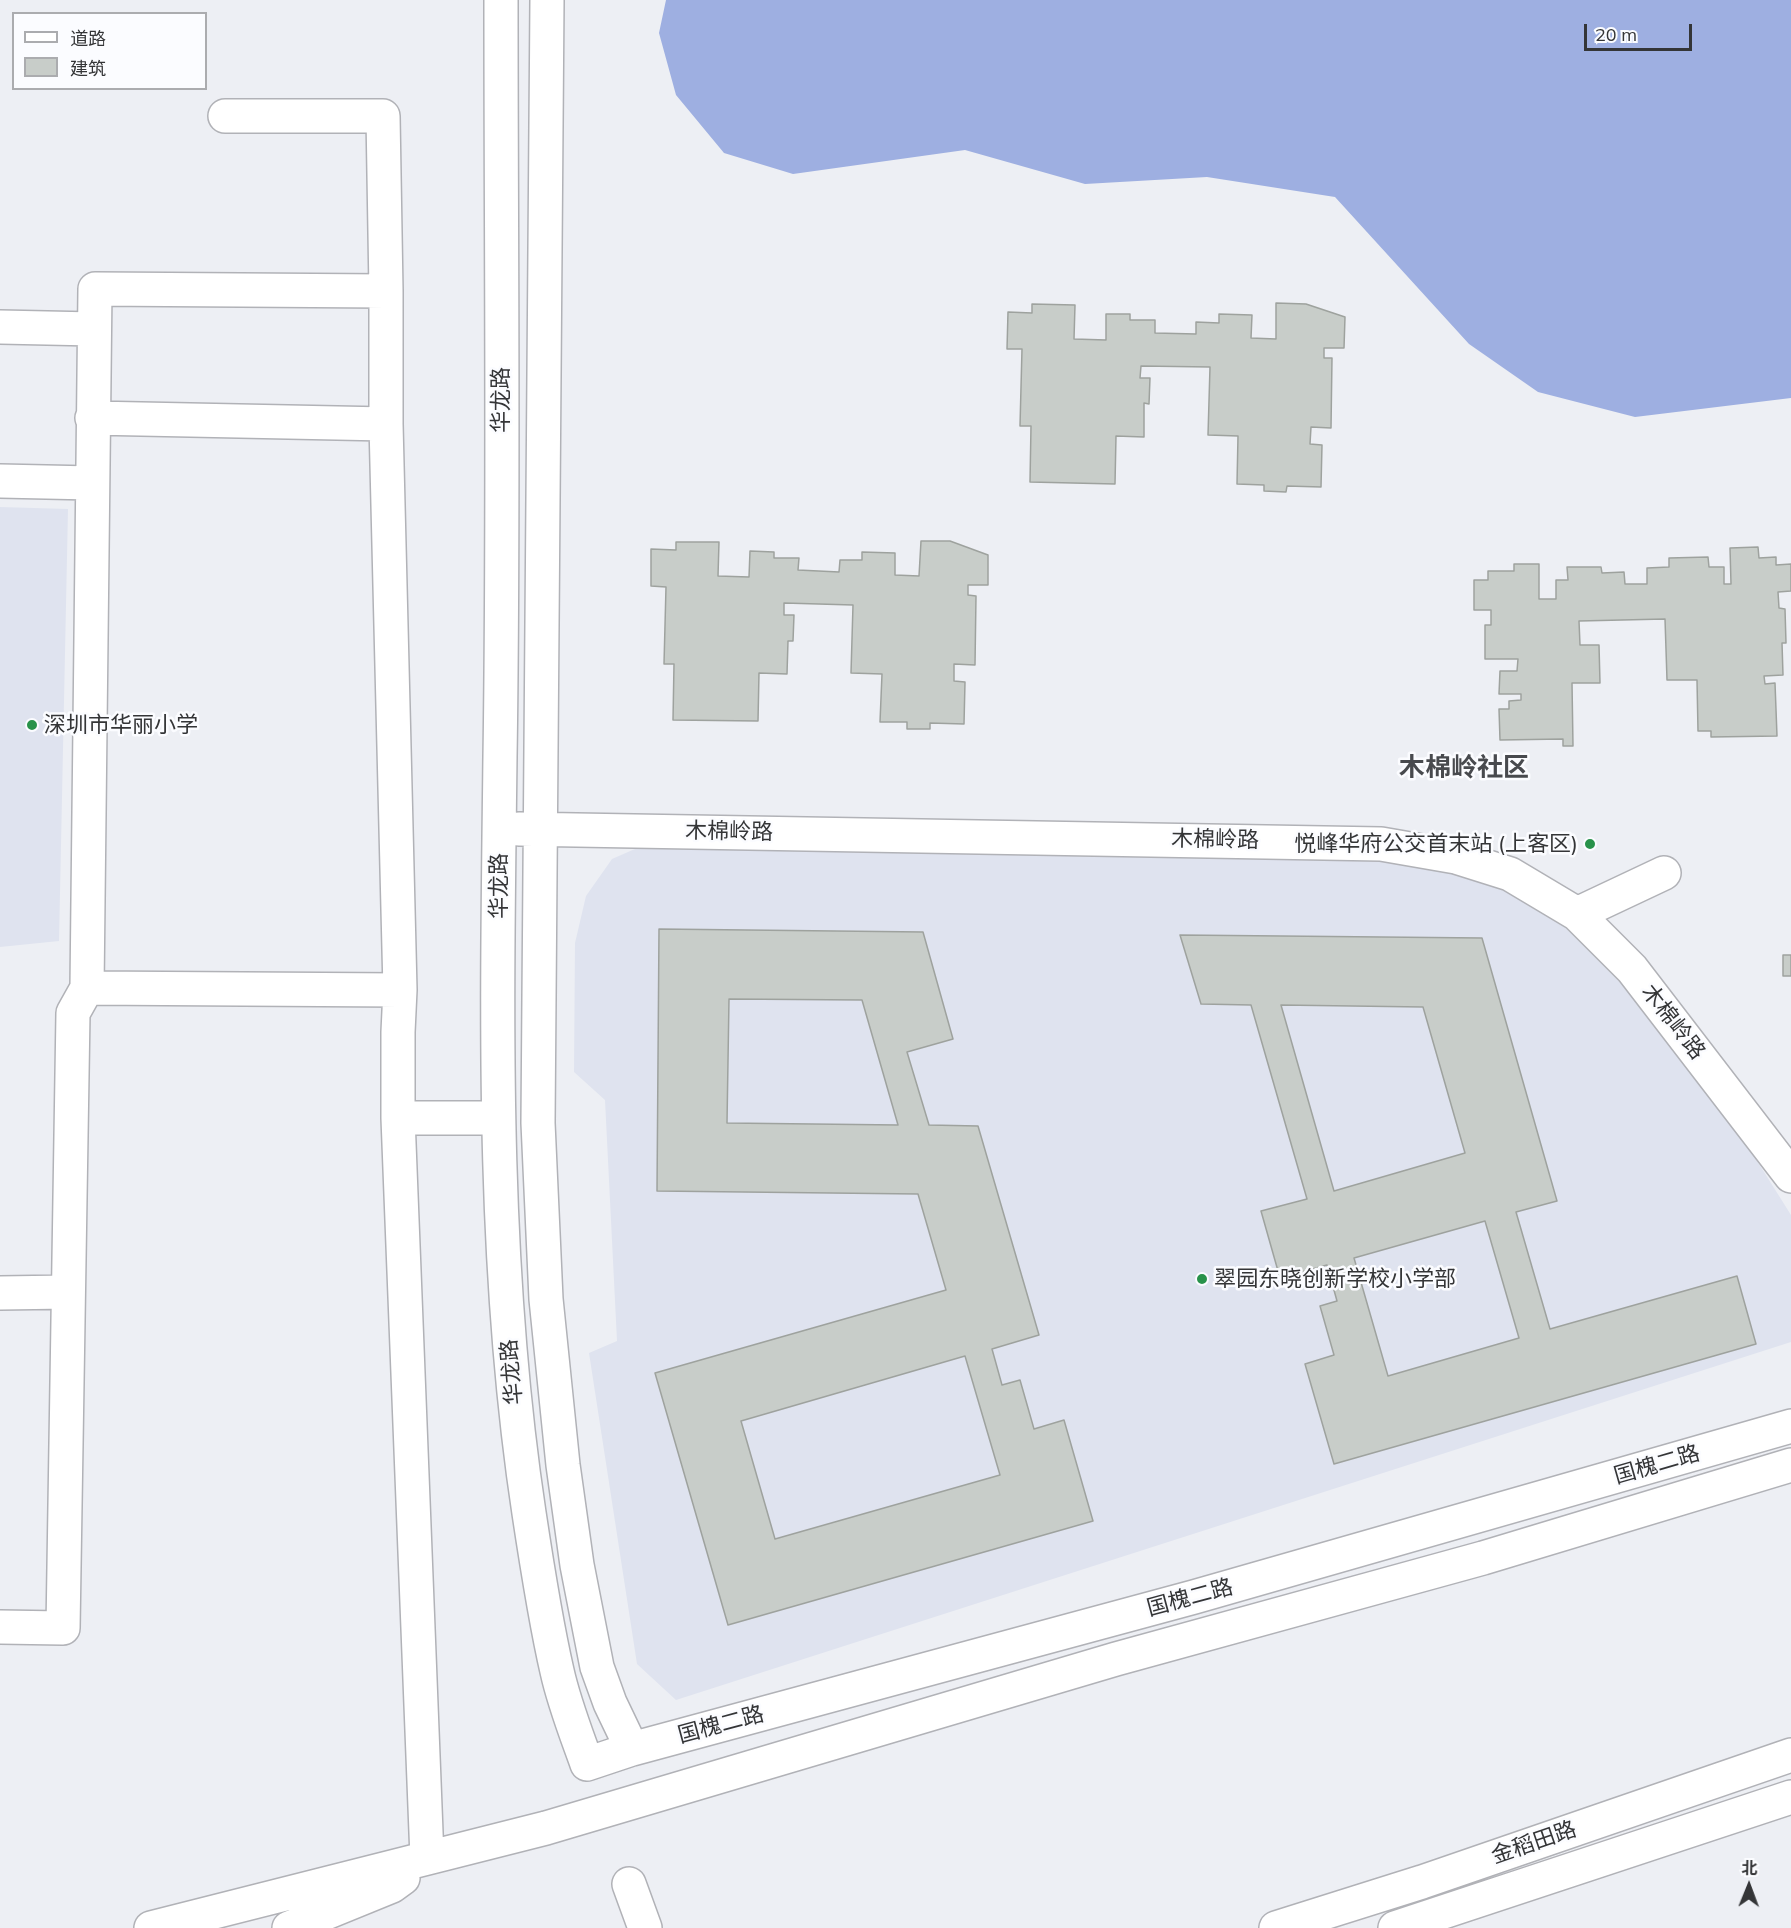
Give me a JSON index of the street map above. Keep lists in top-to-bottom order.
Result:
{
  "streets": {
    "street": [
      "华龙路",
      "木棉岭路",
      "国槐二路",
      "金稻田路"
    ]
  },
  "crossings": [
    ["华龙路", "木棉岭路"],
    ["华龙路", "国槐二路"]
  ],
  "districts": ["木棉岭社区"],
  "places": ["深圳市华丽小学", "悦峰华府公交首末站 (上客区)", "翠园东晓创新学校小学部"],
  "legend": ["道路", "建筑"],
  "scale_bar": "20 m",
  "north": "top"
}
